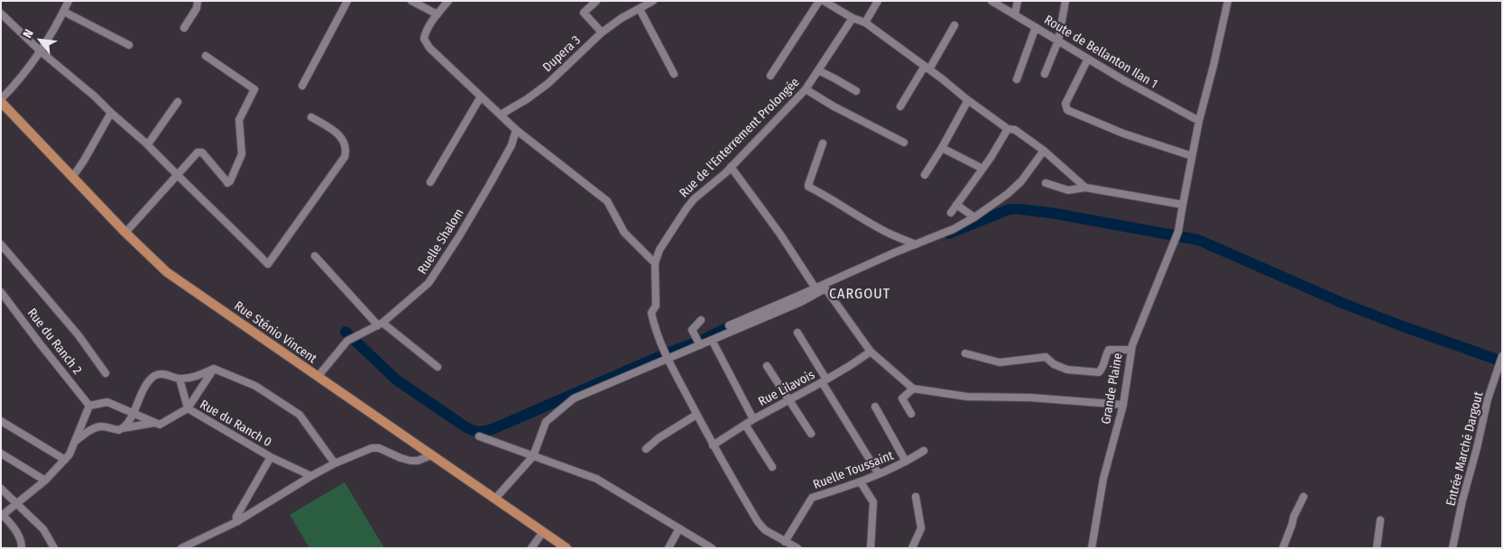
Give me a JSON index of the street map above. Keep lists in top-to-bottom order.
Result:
{
  "streets": {
    "main road": ["Rue Sténio Vincent"],
    "street": [
      "Route de Bellanton Ilan 1",
      "Dupera 3",
      "Rue de l'Enterrement Prolongée",
      "Ruelle Shalom",
      "Rue du Ranch 2",
      "Rue Lilavois",
      "Grande Plaine",
      "Rue du Ranch 0",
      "Entrée Marché Dargout",
      "Ruelle Toussaint"
    ]
  },
  "crossings": [
    ["Route de Bellanton Ilan 1", "Grande Plaine"],
    ["Rue de l'Enterrement Prolongée", "Rue Lilavois"],
    ["Rue de l'Enterrement Prolongée", "Ruelle Toussaint"],
    ["Ruelle Shalom", "Rue Sténio Vincent"]
  ],
  "districts": ["CARGOUT"],
  "north": "top left"
}
